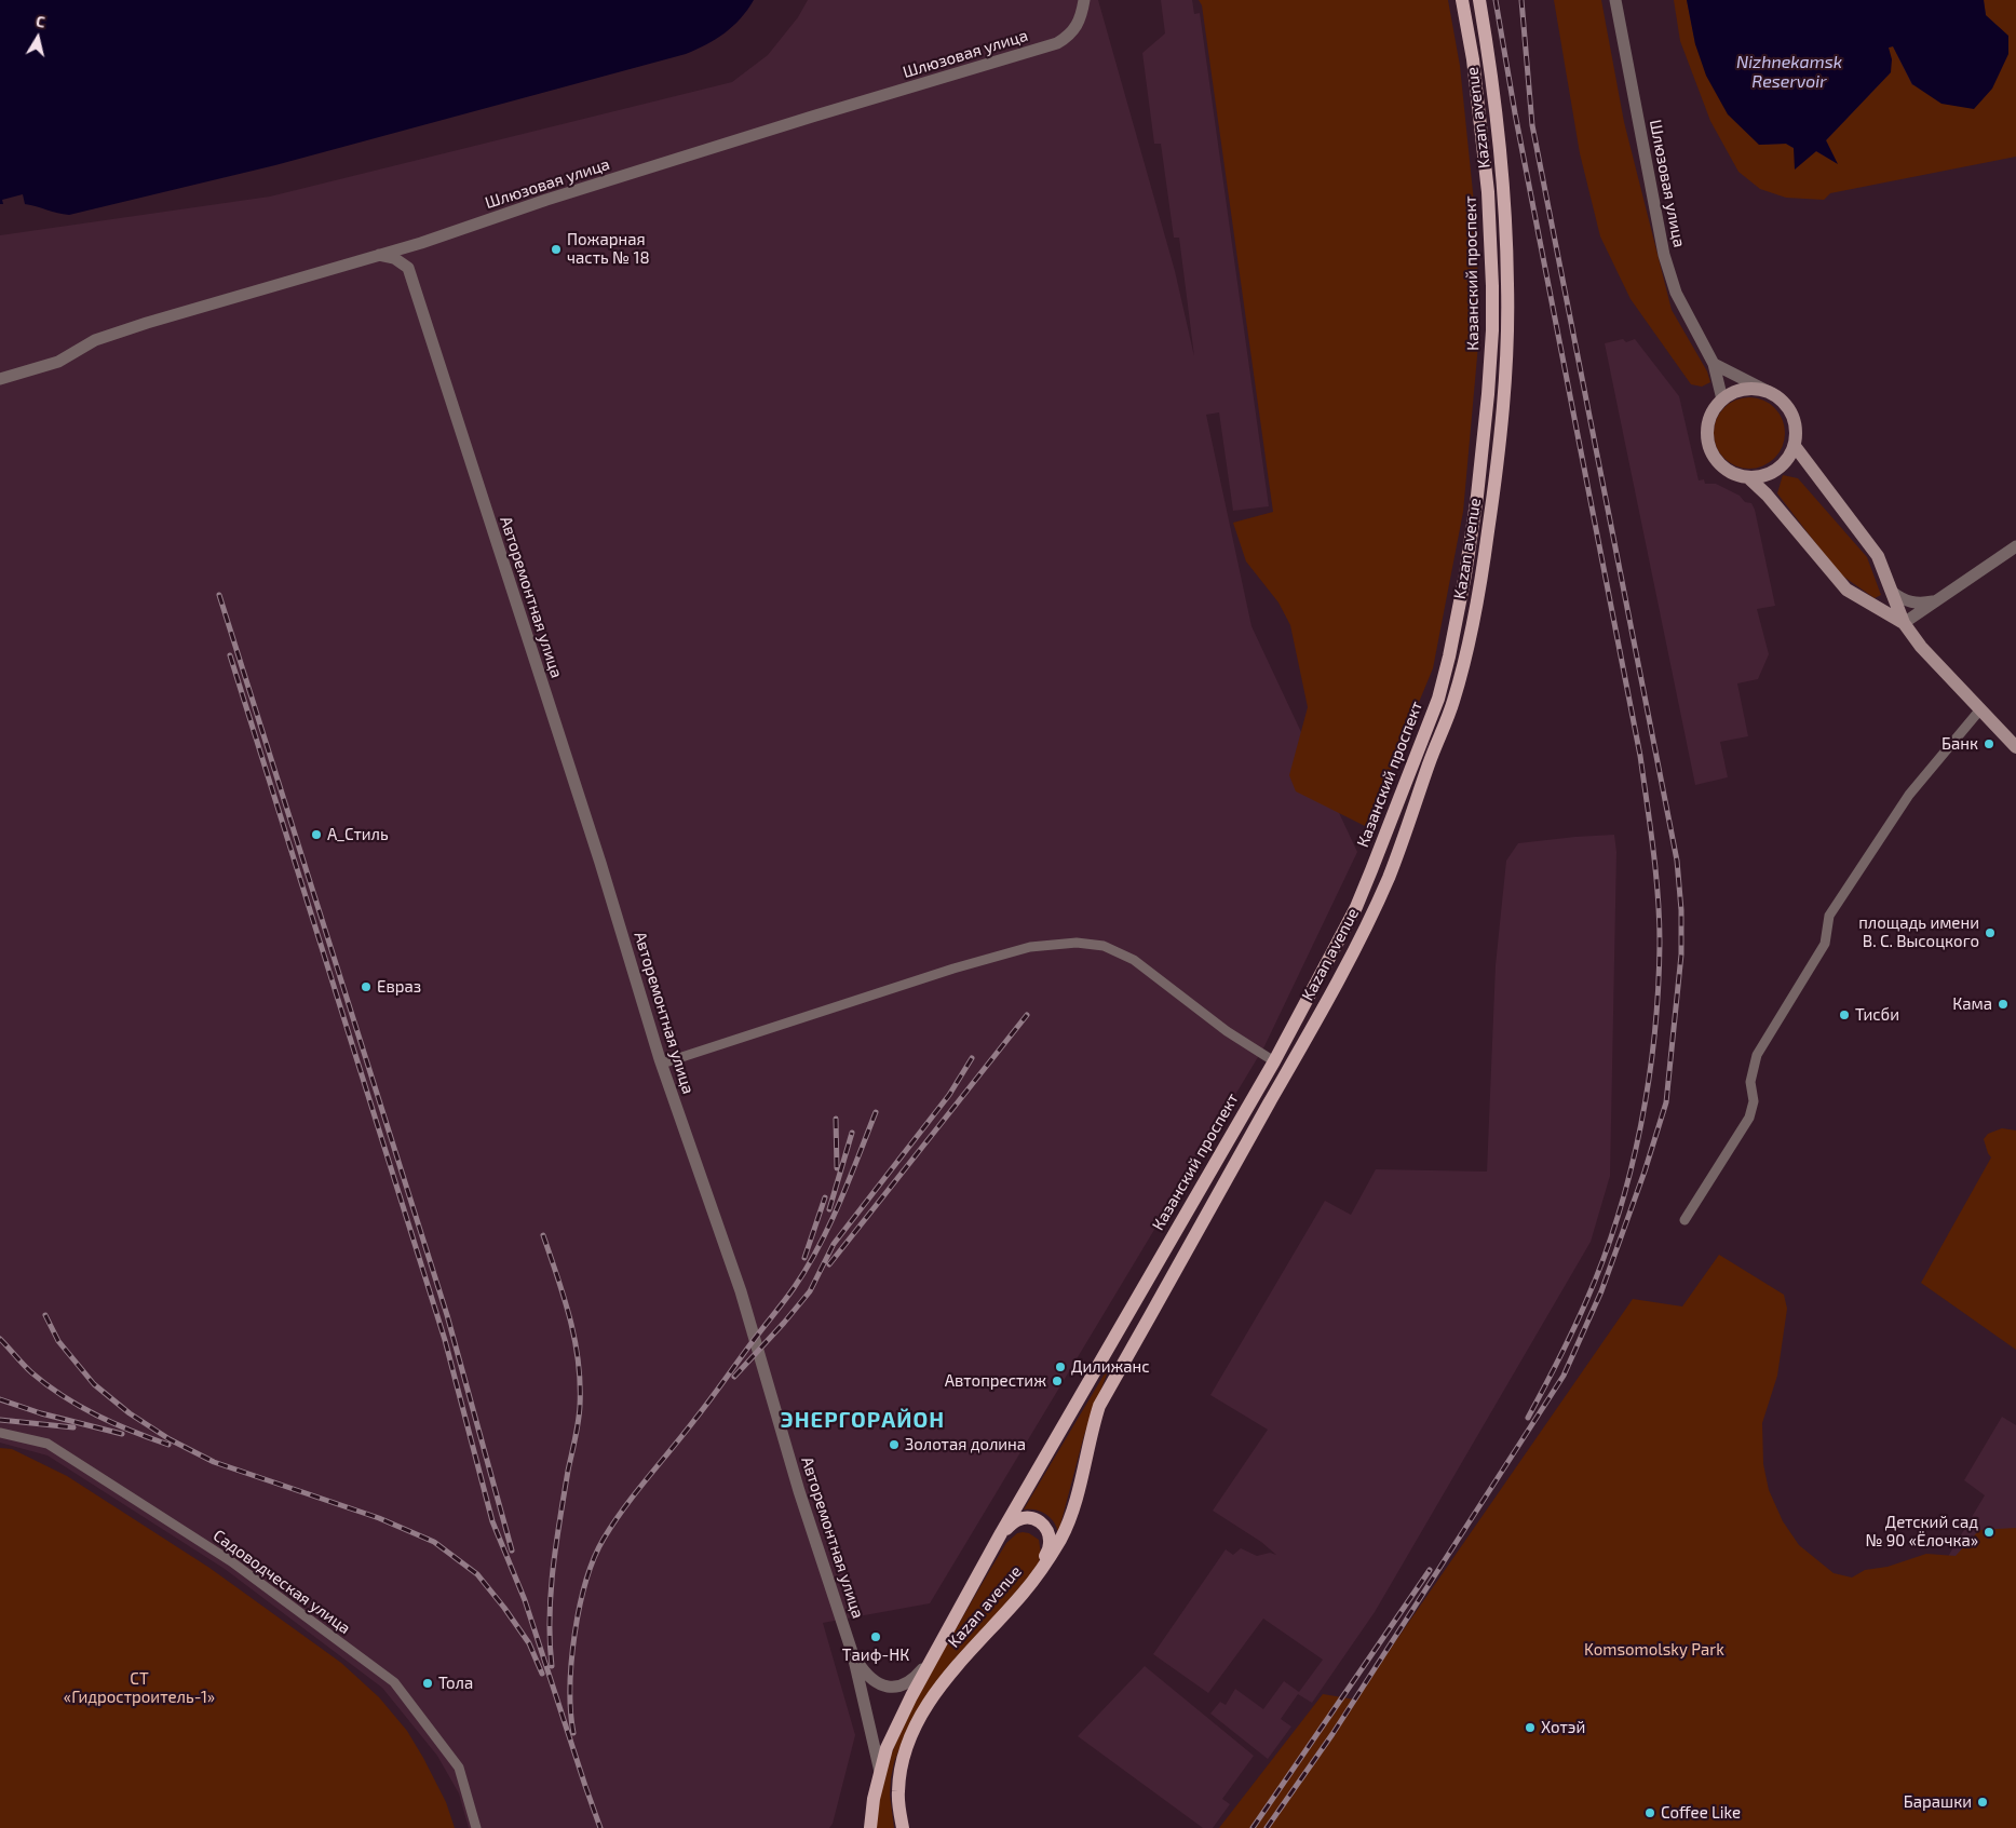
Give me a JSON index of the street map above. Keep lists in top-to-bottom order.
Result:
{
  "streets": {
    "main road": ["Kazan avenue", "Казанский проспект"],
    "street": ["Шлюзовая улица", "Авторемонтная улица", "Садоводческая улица"]
  },
  "crossings": [
    ["Kazan avenue", "Казанский проспект"],
    ["Kazan avenue", "Авторемонтная улица"]
  ],
  "districts": ["ЭНЕРГОРАЙОН"],
  "water": ["Nizhnekamsk Reservoir"],
  "parks": ["Komsomolsky Park", "СТ «Гидростроитель-1»"],
  "places": [
    "Пожарная часть № 18",
    "Банк",
    "А_Стиль",
    "площадь имени В. С. Высоцкого",
    "Евраз",
    "Кама",
    "Тисби",
    "Дилижанс",
    "Автопрестиж",
    "Золотая долина",
    "Детский сад № 90 «Ёлочка»",
    "Таиф-НК",
    "Тола",
    "Хотэй",
    "Барашки",
    "Coffee Like"
  ],
  "north": "top"
}
